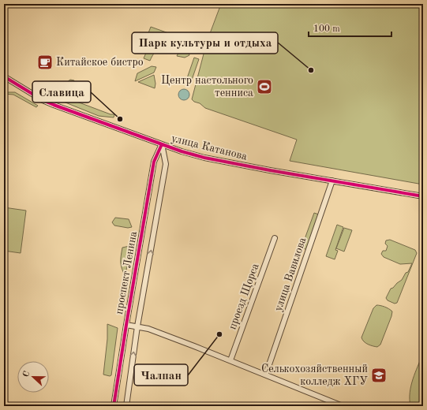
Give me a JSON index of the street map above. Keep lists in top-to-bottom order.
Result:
{
  "streets": {
    "street": [
      "улица Катанова",
      "проспект Ленина",
      "улица Вавилова",
      "проезд Щорса"
    ]
  },
  "crossings": [
    ["улица Катанова", "проспект Ленина"],
    ["улица Катанова", "улица Вавилова"]
  ],
  "places": {
    "cafe": ["Китайское бистро"],
    "other": ["Парк культуры и отдыха", "Славица", "Чалпан"],
    "sports": ["Центр настольного тенниса"],
    "school or university": ["Селькохозяйственный колледж ХГУ"]
  },
  "scale_bar": "100 m",
  "north": "left"
}
